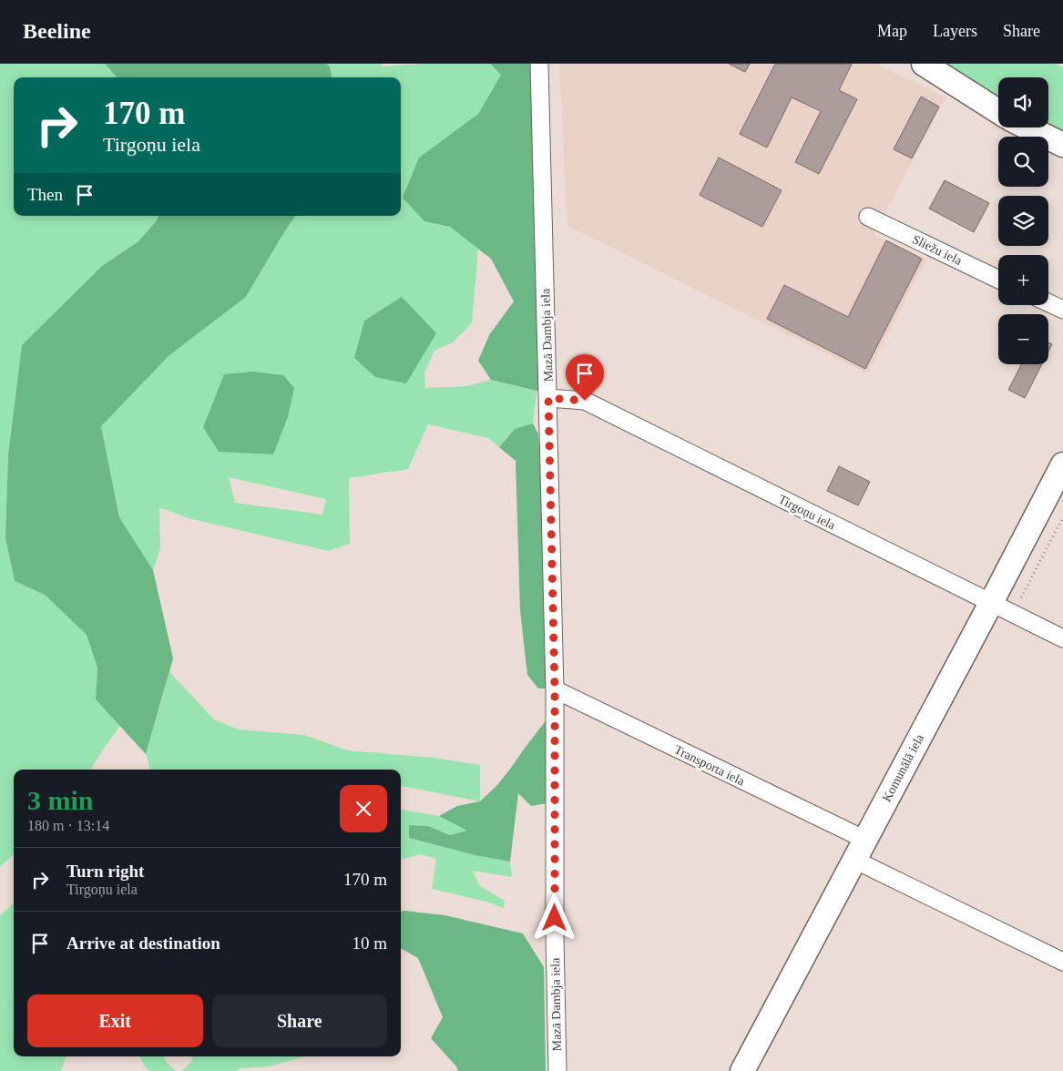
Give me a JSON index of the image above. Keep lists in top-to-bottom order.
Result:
{
  "streets": {
    "street": [
      "Sliežu iela",
      "Mazā Dambja iela",
      "Tirgoņu iela",
      "Transporta iela",
      "Komunālā iela"
    ]
  },
  "crossings": [
    ["Mazā Dambja iela", "Tirgoņu iela"],
    ["Mazā Dambja iela", "Transporta iela"],
    ["Tirgoņu iela", "Komunālā iela"],
    ["Transporta iela", "Komunālā iela"]
  ],
  "page": {
    "header": "Beeline",
    "nav": ["Map", "Layers", "Share"],
    "map_buttons": ["+", "−"],
    "turn": ["170 m", "Tirgoņu iela"],
    "then": "Then",
    "heading": ["3 min", "180 m · 13:14"],
    "list": [
      {
        "name": "Turn right",
        "note": "Tirgoņu iela",
        "value": "170 m"
      },
      {
        "name": "Arrive at destination",
        "value": "10 m"
      }
    ],
    "buttons": ["Exit", "Share"]
  }
}
